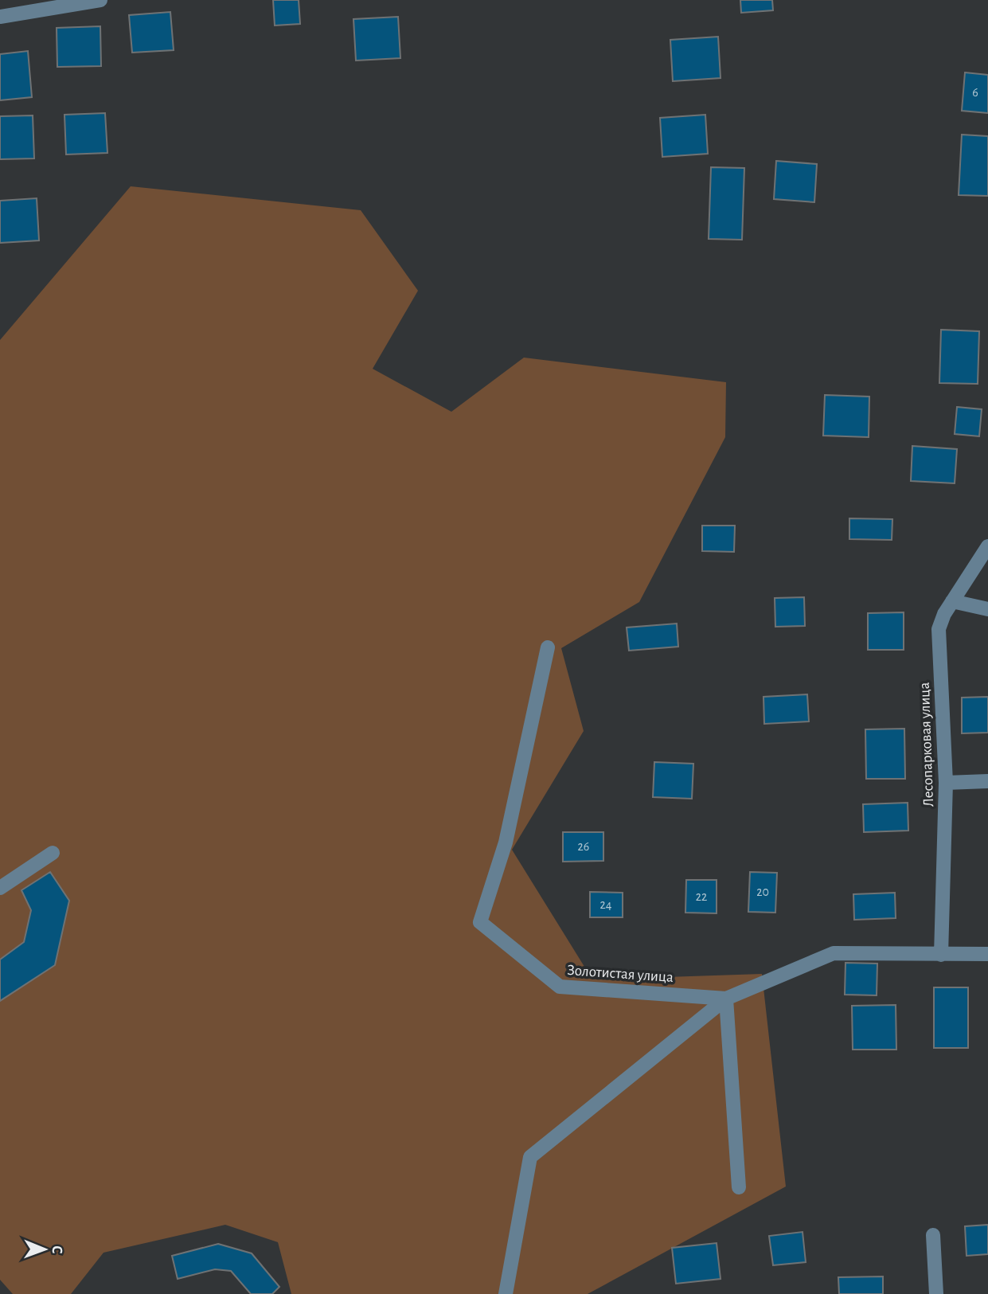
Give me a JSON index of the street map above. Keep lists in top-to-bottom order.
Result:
{
  "streets": {
    "street": ["Лесопарковая улица", "Золотистая улица"]
  },
  "crossings": [
    ["Лесопарковая улица", "Золотистая улица"]
  ],
  "house_numbers": [
    "6",
    "26",
    "20",
    "22",
    "24"
  ],
  "north": "right"
}
